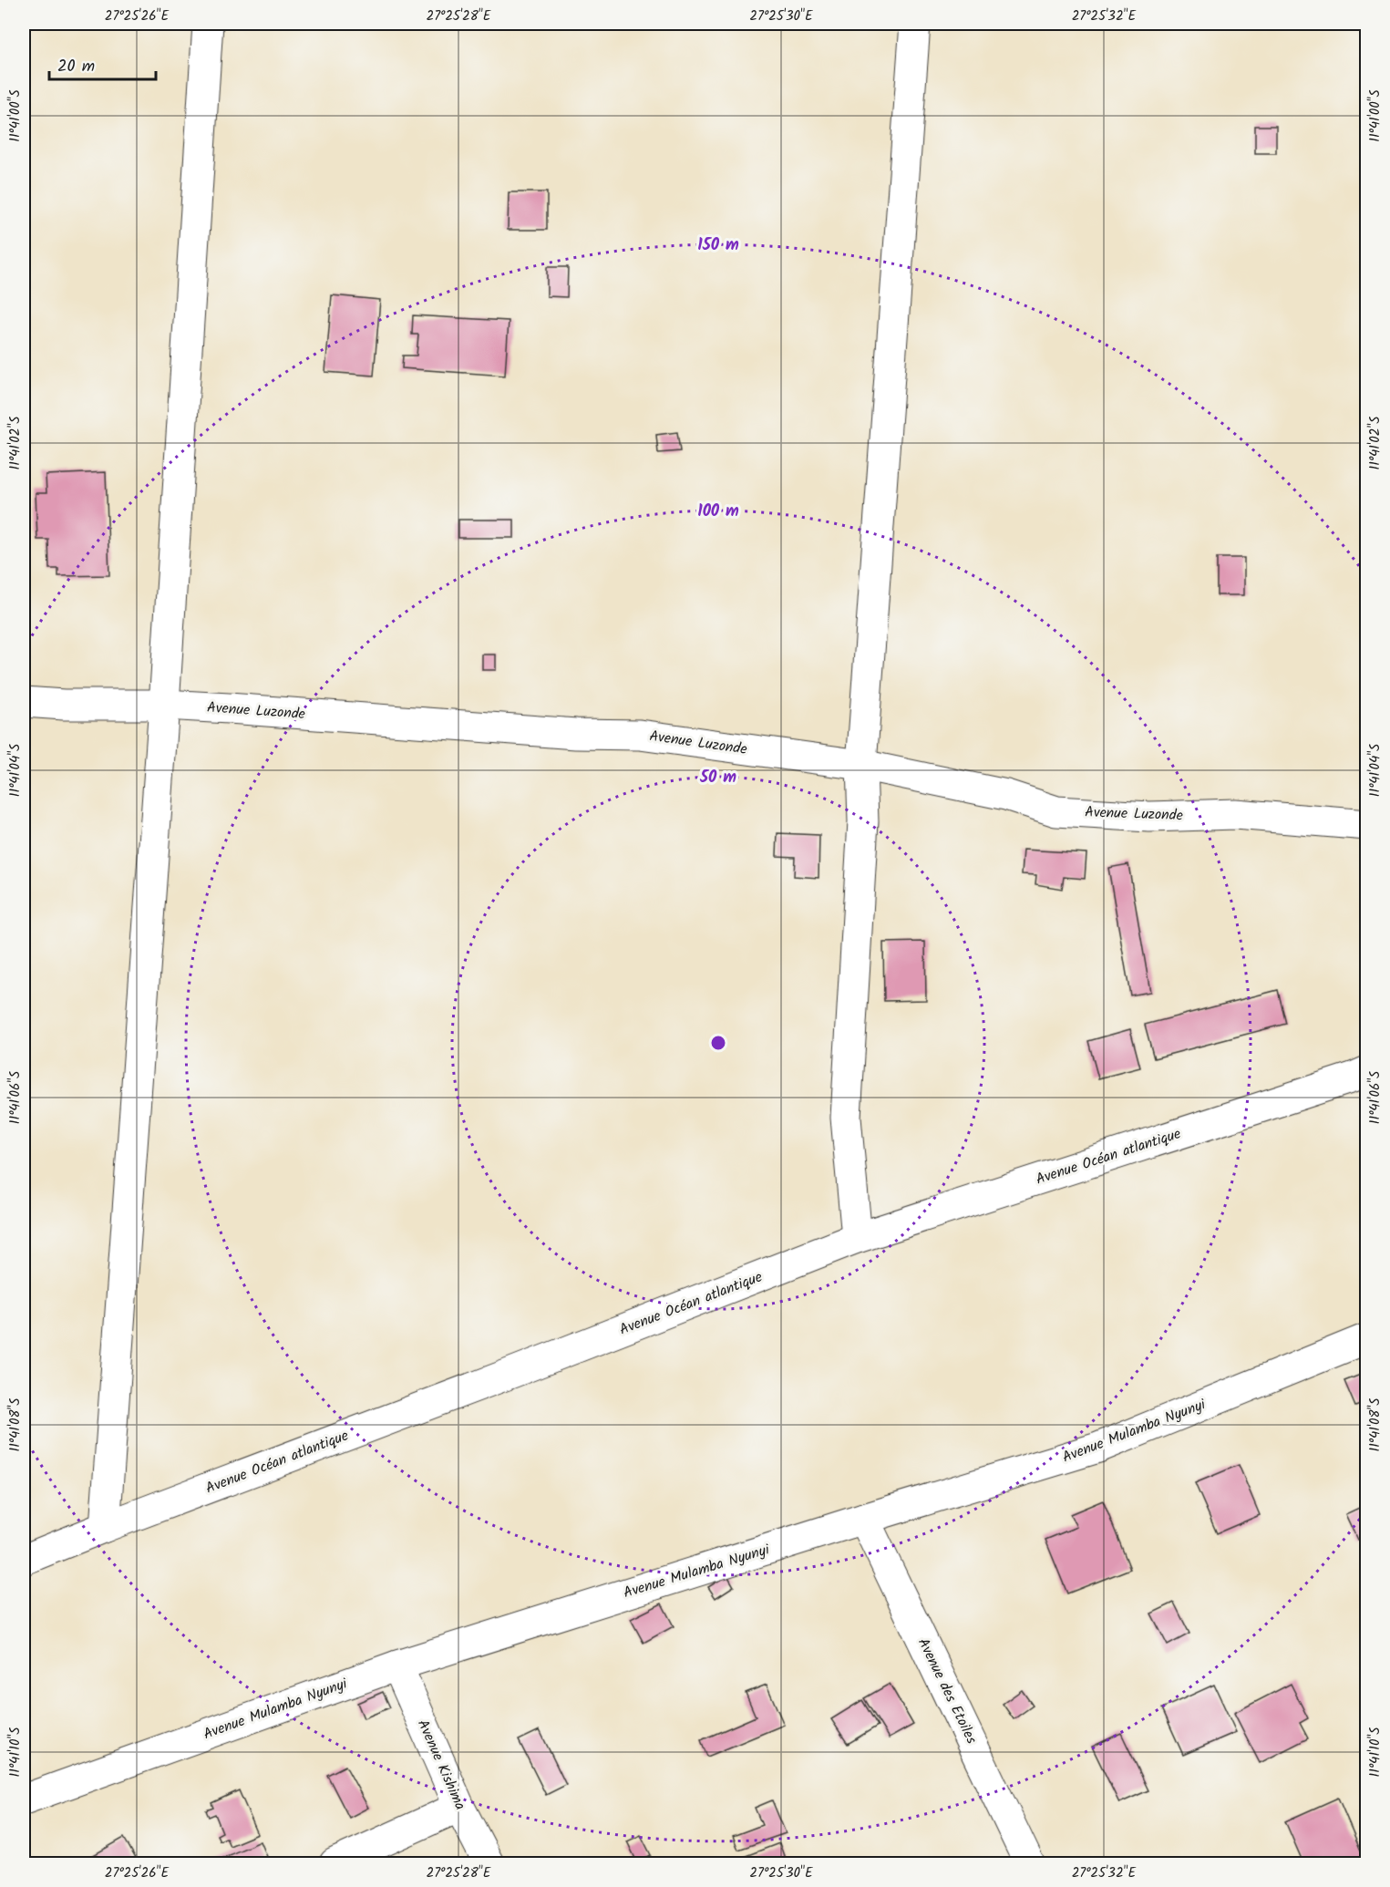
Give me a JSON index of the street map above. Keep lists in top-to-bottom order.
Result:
{
  "streets": {
    "street": [
      "Avenue Luzonde",
      "Avenue Océan atlantique",
      "Avenue Mulamba Nyunyi",
      "Avenue des Etoiles",
      "Avenue Kishima"
    ]
  },
  "crossings": [
    ["Avenue Mulamba Nyunyi", "Avenue des Etoiles"],
    ["Avenue Mulamba Nyunyi", "Avenue Kishima"]
  ],
  "scale_bar": "20 m",
  "coordinates": [
    "27°25'26\"E",
    "27°25'28\"E",
    "27°25'30\"E",
    "27°25'32\"E",
    "11°41'00\"S",
    "11°41'02\"S",
    "11°41'04\"S",
    "11°41'06\"S",
    "11°41'08\"S",
    "11°41'10\"S"
  ],
  "rings": ["150 m", "100 m", "50 m"]
}
